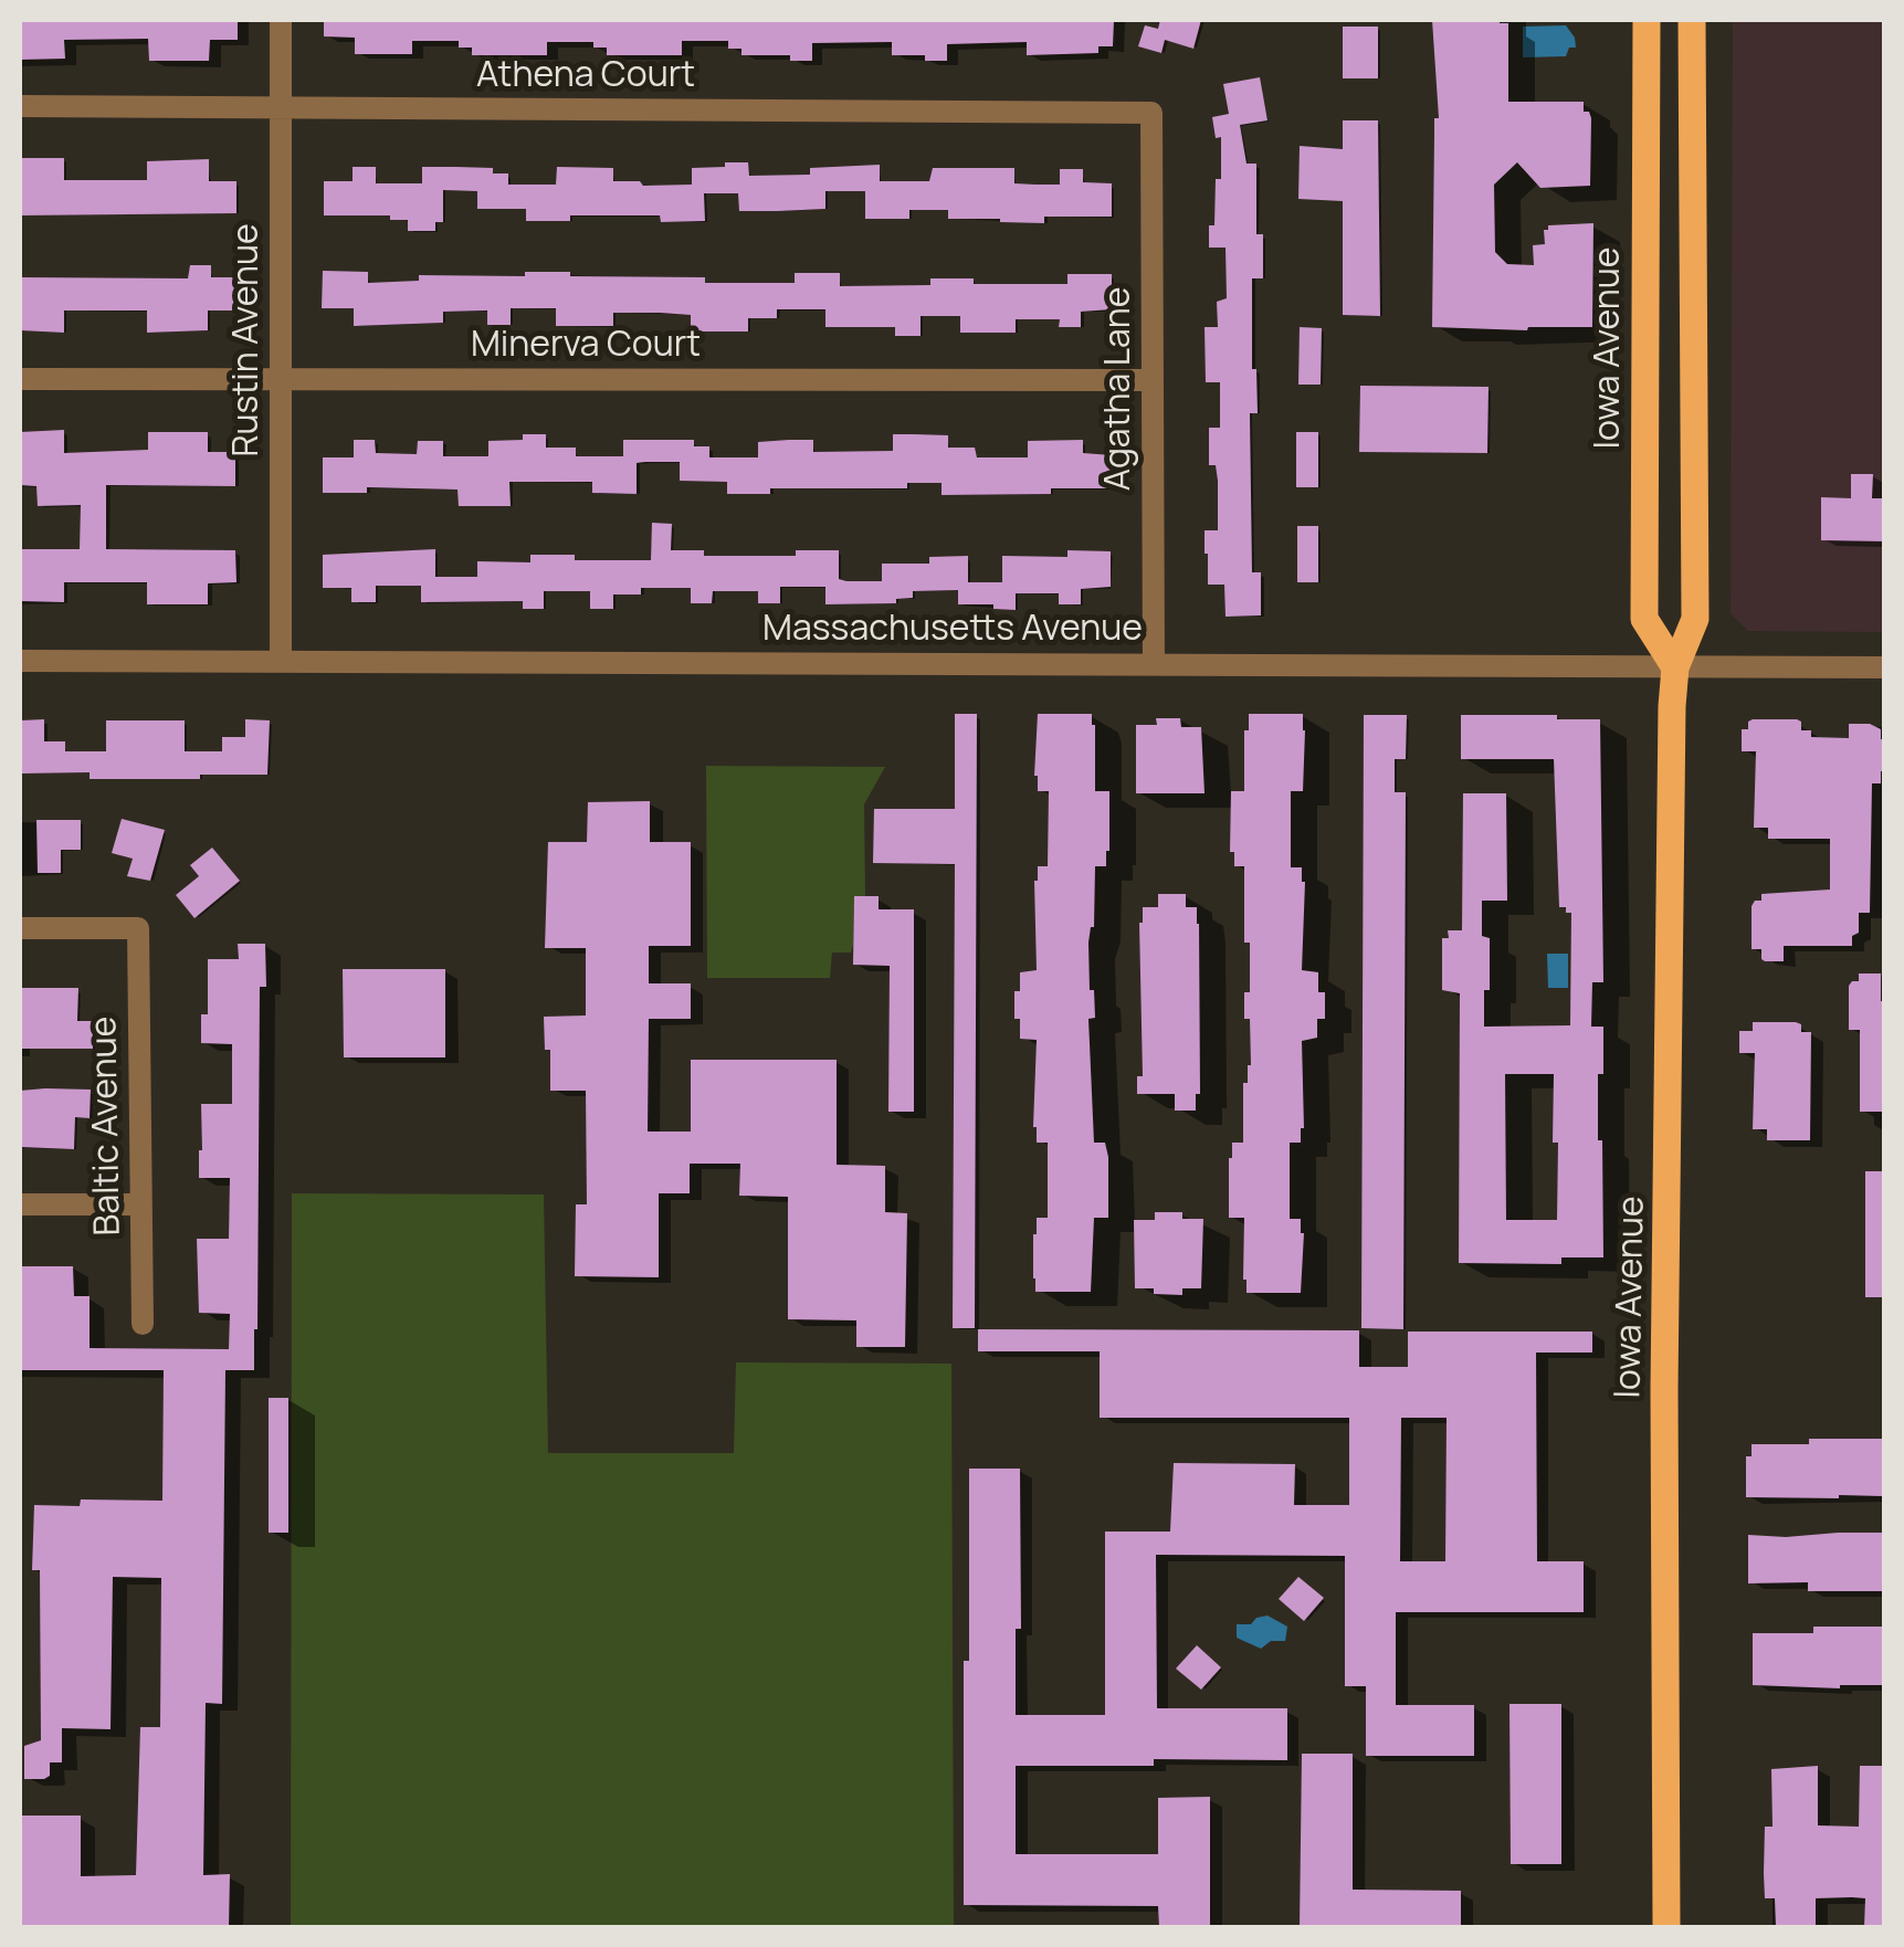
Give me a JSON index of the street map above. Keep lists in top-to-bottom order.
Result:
{
  "streets": {
    "main road": ["Iowa Avenue"],
    "street": [
      "Athena Court",
      "Rustin Avenue",
      "Minerva Court",
      "Agatha Lane",
      "Massachusetts Avenue",
      "Baltic Avenue"
    ]
  },
  "crossings": [
    ["Athena Court", "Rustin Avenue"],
    ["Athena Court", "Agatha Lane"],
    ["Rustin Avenue", "Minerva Court"],
    ["Rustin Avenue", "Massachusetts Avenue"],
    ["Minerva Court", "Agatha Lane"],
    ["Iowa Avenue", "Massachusetts Avenue"],
    ["Agatha Lane", "Massachusetts Avenue"]
  ]
}
